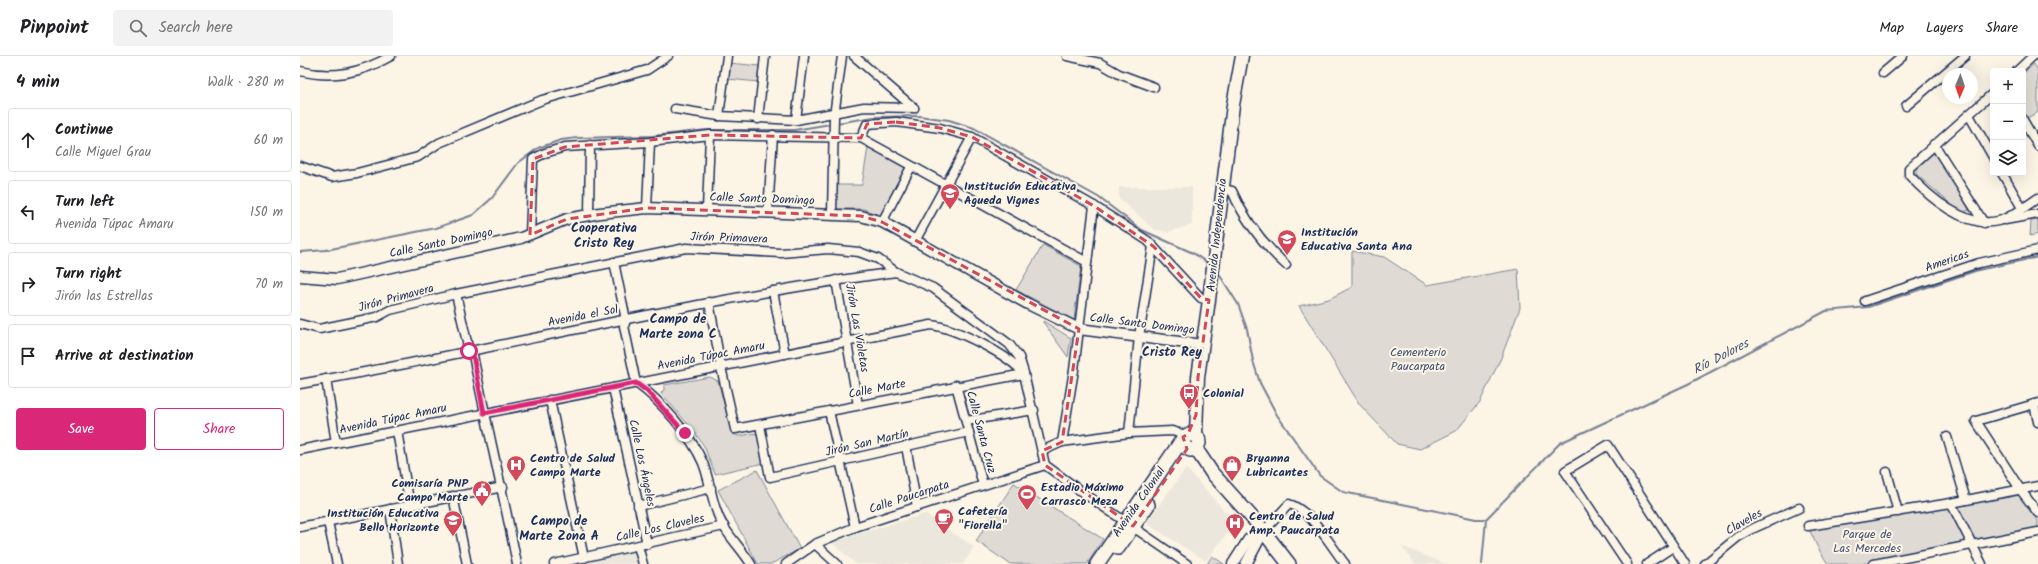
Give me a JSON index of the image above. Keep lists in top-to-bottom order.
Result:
{
  "streets": {
    "main road": ["Avenida Independencia", "Avenida Colonial"],
    "street": [
      "Calle Santo Domingo",
      "Jirón Primavera",
      "Americas",
      "Avenida el Sol",
      "Jirón Las Violetas",
      "Avenida Túpac Amaru",
      "Calle Marte",
      "Calle Santa Cruz",
      "Jirón San Martín",
      "Calle Los Ángeles",
      "Calle Paucarpata",
      "Claveles",
      "Calle Los Claveles"
    ]
  },
  "crossings": [
    ["Calle Santo Domingo", "Avenida Independencia"],
    ["Avenida Independencia", "Avenida Colonial"],
    ["Jirón Primavera", "Avenida el Sol"],
    ["Jirón Primavera", "Avenida Túpac Amaru"],
    ["Jirón Primavera", "Calle Marte"],
    ["Avenida el Sol", "Jirón Las Violetas"],
    ["Jirón Las Violetas", "Avenida Túpac Amaru"],
    ["Jirón Las Violetas", "Calle Marte"],
    ["Avenida Túpac Amaru", "Calle Marte"],
    ["Avenida Túpac Amaru", "Calle Los Ángeles"],
    ["Calle Marte", "Calle Santa Cruz"],
    ["Calle Marte", "Jirón San Martín"],
    ["Calle Santa Cruz", "Jirón San Martín"],
    ["Calle Santa Cruz", "Calle Paucarpata"],
    ["Calle Los Ángeles", "Calle Los Claveles"]
  ],
  "districts": [
    "Cooperativa Cristo Rey",
    "Campo de Marte zona C",
    "Cristo Rey",
    "Campo de Marte Zona A"
  ],
  "water": ["Río Dolores"],
  "parks": ["Cementerio Paucarpata", "Parque de Las Mercedes"],
  "places": {
    "school or university": ["Institución Educativa Agueda Vignes", "Institución Educativa Santa Ana", "Institución Educativa Bello Horizonte"],
    "bus stop": ["Colonial"],
    "hospital": ["Centro de Salud Campo Marte", "Centro de Salud Amp. Paucarpata"],
    "shop": ["Bryanna Lubricantes"],
    "public building": ["Comisaría PNP Campo Marte"],
    "sports": ["Estadio Máximo Carrasco Meza"],
    "cafe": ["Cafetería \"Fiorella\""]
  },
  "north": "bottom",
  "page": {
    "header": "Pinpoint",
    "search": "Search here",
    "nav": ["Map", "Layers", "Share"],
    "heading": ["4 min", "Walk · 280 m"],
    "map_buttons": ["+", "−"],
    "list": [
      ["Continue", "Calle Miguel Grau", "60 m"],
      ["Turn left", "Avenida Túpac Amaru", "150 m"],
      ["Turn right", "Jirón las Estrellas", "70 m"],
      "Arrive at destination"
    ],
    "buttons": ["Save", "Share"]
  }
}
